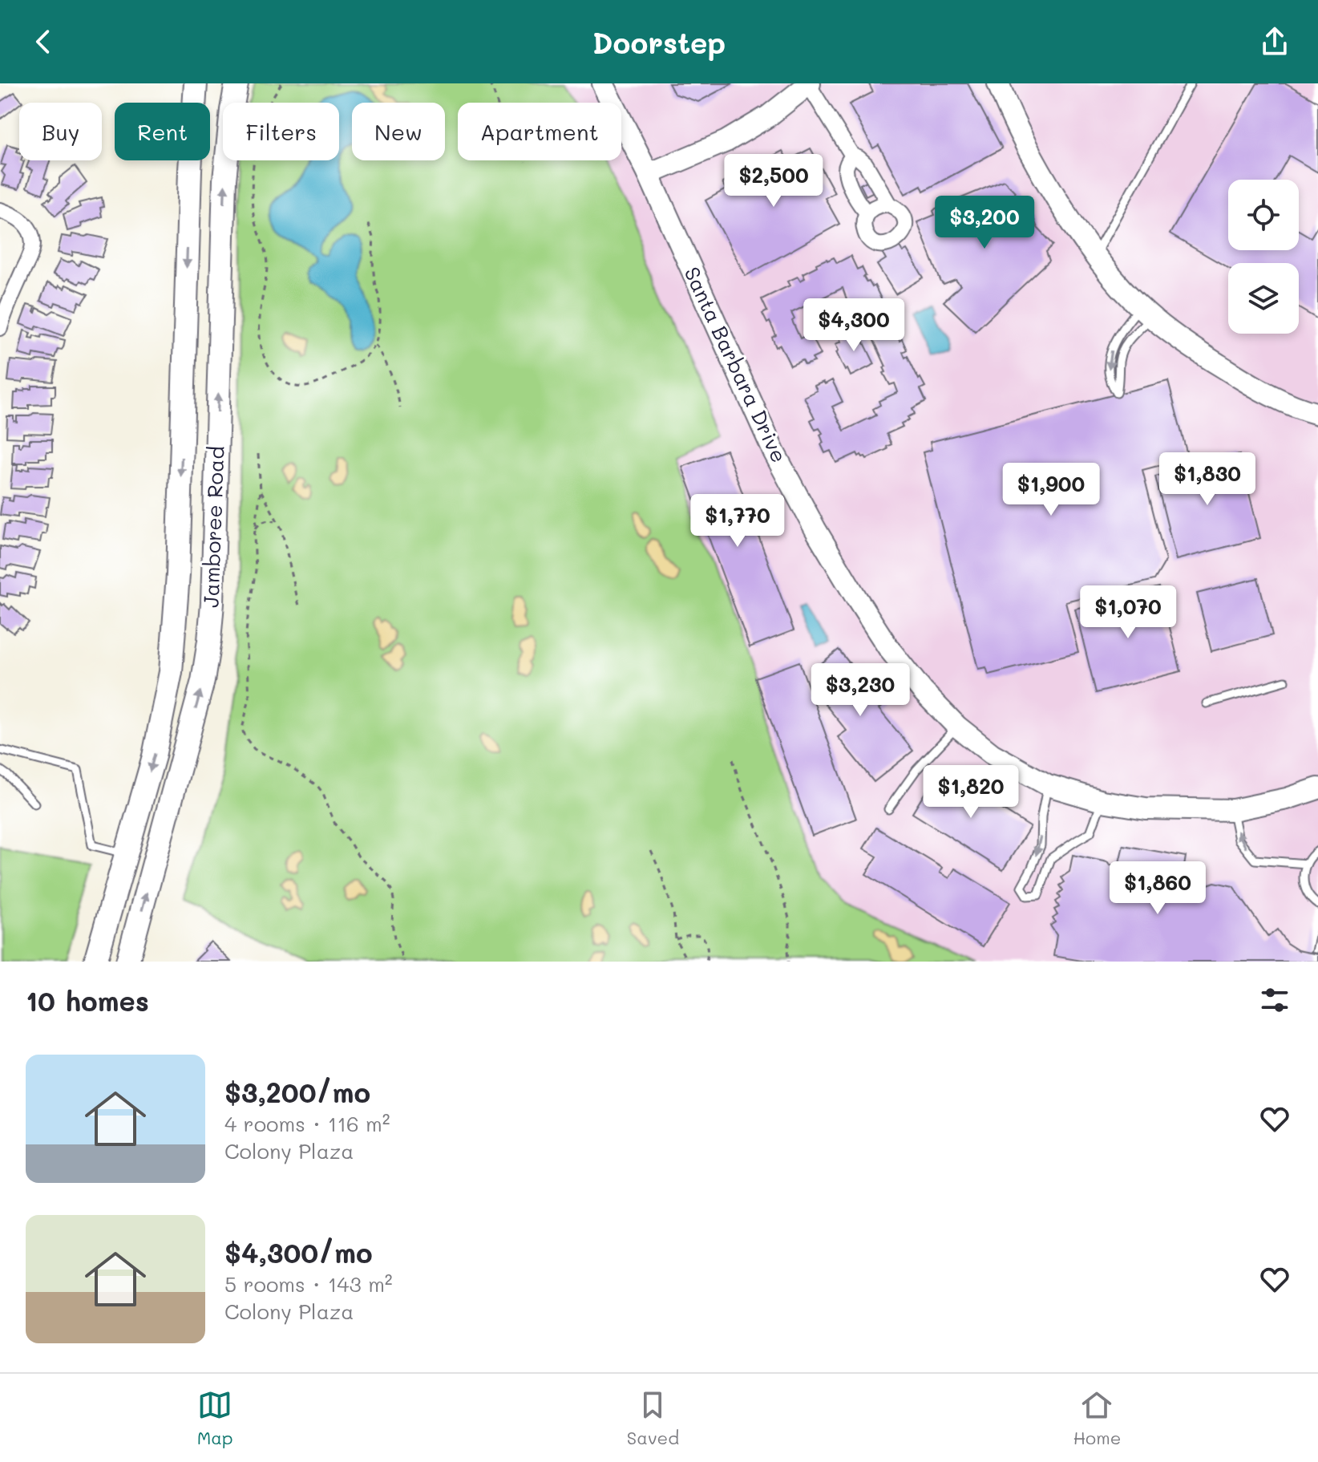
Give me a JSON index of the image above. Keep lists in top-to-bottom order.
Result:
{
  "streets": {
    "main road": ["Santa Barbara Drive", "Jamboree Road"]
  },
  "page": {
    "header": "Doorstep",
    "chip": [
      "Buy",
      "Rent",
      "Filters",
      "New",
      "Apartment"
    ],
    "price": [
      "$2,500",
      "$3,200",
      "$4,300",
      "$1,830",
      "$1,900",
      "$1,770",
      "$1,070",
      "$3,230",
      "$1,820",
      "$1,860"
    ],
    "heading": "10 homes",
    "list": [
      {
        "name": "$3,200/mo",
        "note": "4 rooms · 116 m² · Colony Plaza"
      },
      {
        "name": "$4,300/mo",
        "note": "5 rooms · 143 m² · Colony Plaza"
      }
    ],
    "tabs": ["Map", "Saved", "Home"]
  }
}
